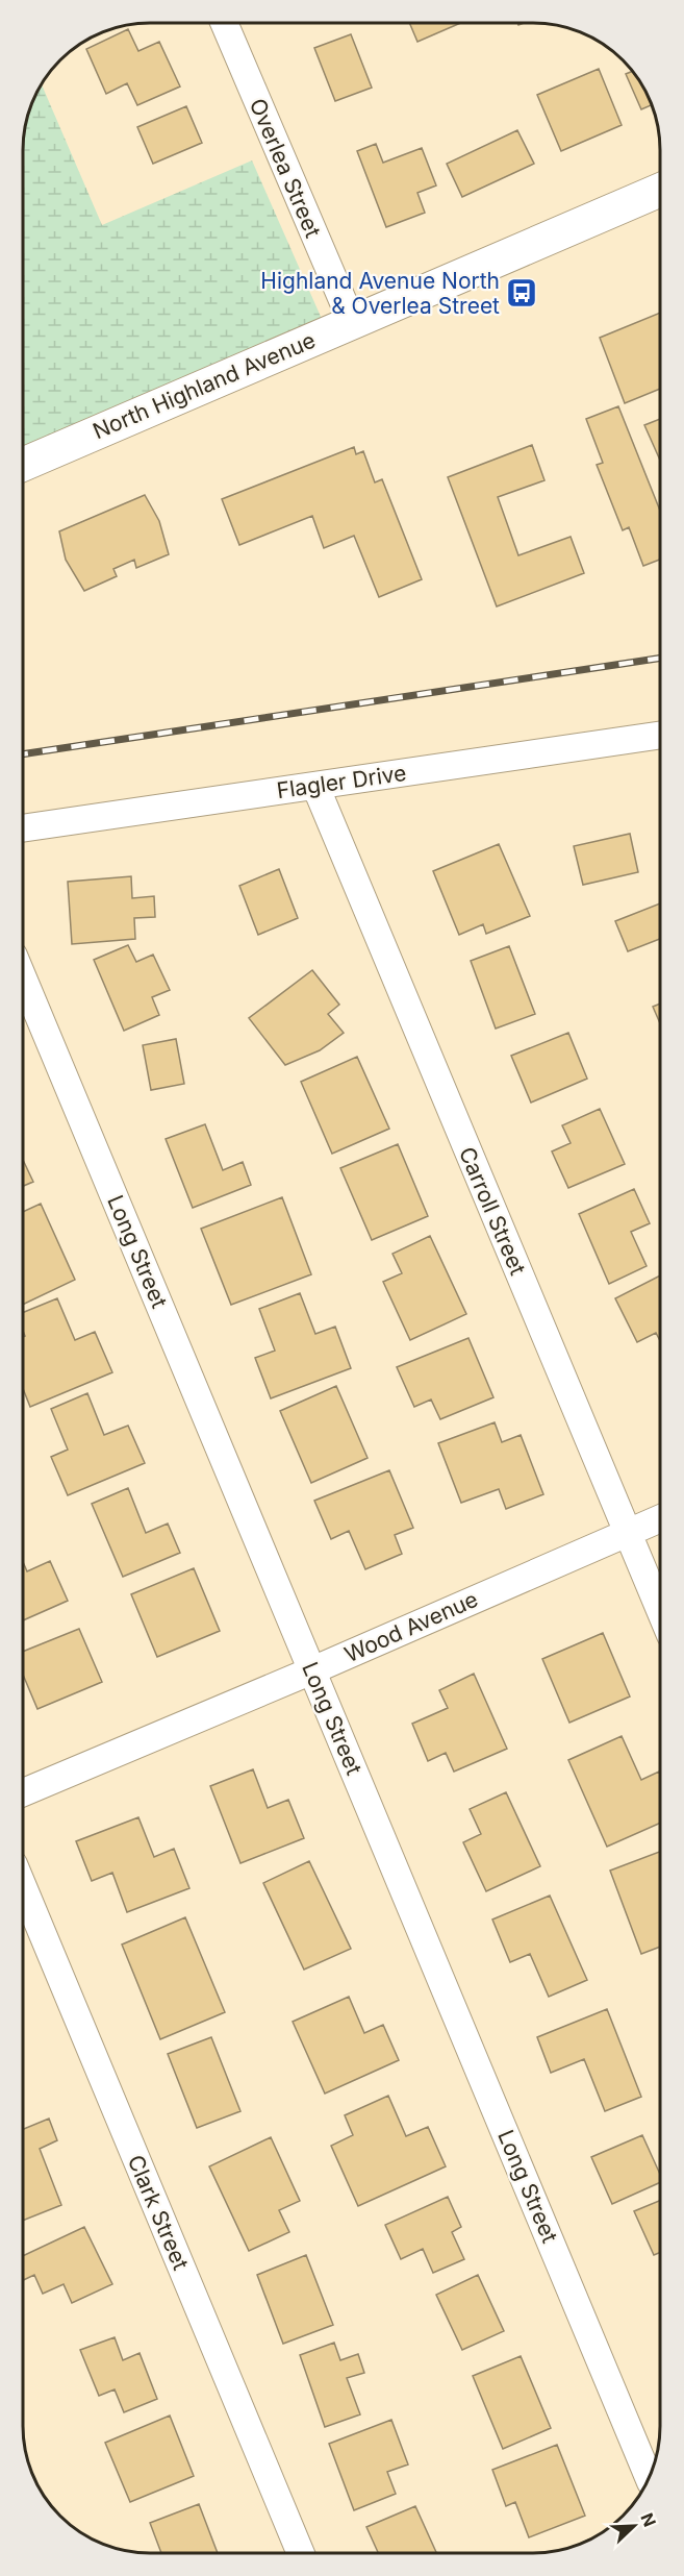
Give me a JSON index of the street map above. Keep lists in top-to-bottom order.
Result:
{
  "streets": {
    "street": [
      "Overlea Street",
      "North Highland Avenue",
      "Flagler Drive",
      "Carroll Street",
      "Long Street",
      "Wood Avenue",
      "Clark Street"
    ]
  },
  "crossings": [
    ["Overlea Street", "North Highland Avenue"],
    ["Flagler Drive", "Carroll Street"],
    ["Carroll Street", "Wood Avenue"],
    ["Long Street", "Wood Avenue"]
  ],
  "places": {
    "bus stop": ["Highland Avenue North & Overlea Street"]
  },
  "north": "top right"
}
